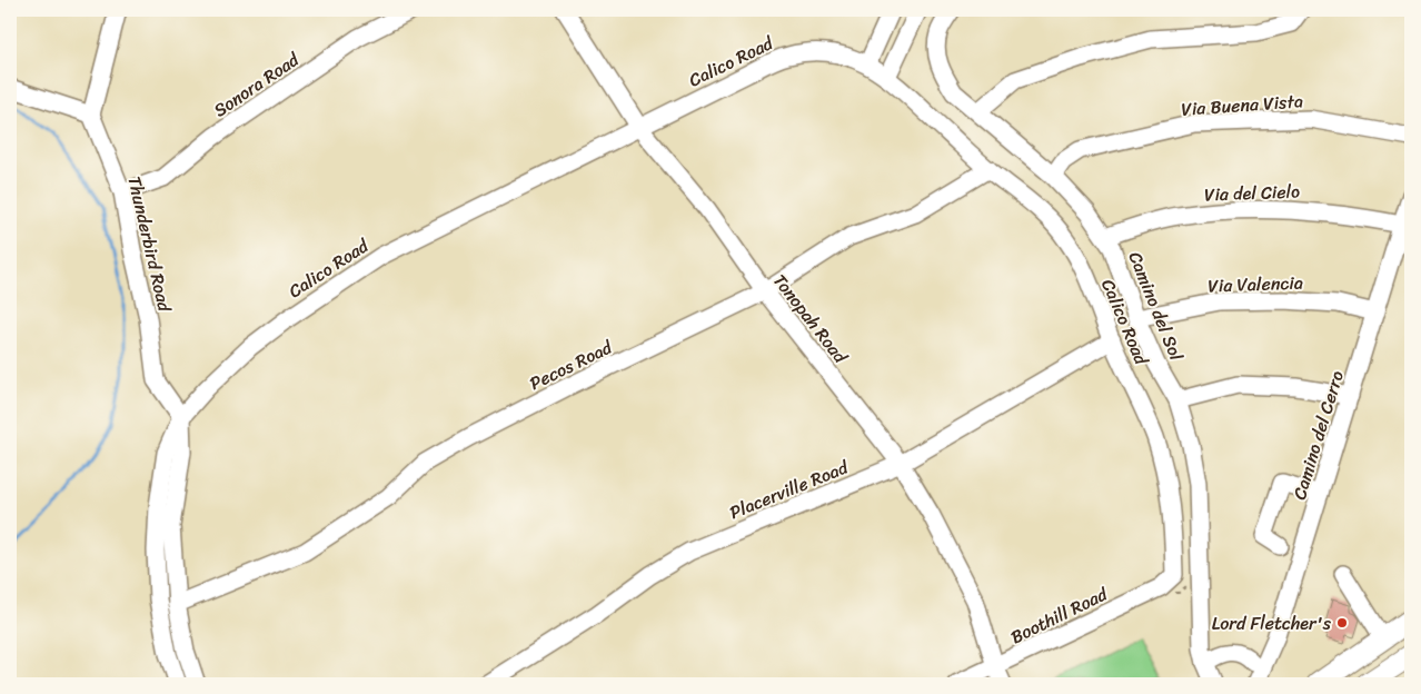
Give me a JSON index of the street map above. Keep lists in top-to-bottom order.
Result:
{
  "streets": {
    "street": [
      "Calico Road",
      "Sonora Road",
      "Via Buena Vista",
      "Via del Cielo",
      "Thunderbird Road",
      "Via Valencia",
      "Camino del Sol",
      "Tonopah Road",
      "Pecos Road",
      "Camino del Cerro",
      "Placerville Road",
      "Boothill Road"
    ]
  },
  "crossings": [
    ["Calico Road", "Thunderbird Road"],
    ["Calico Road", "Tonopah Road"],
    ["Calico Road", "Pecos Road"],
    ["Calico Road", "Placerville Road"],
    ["Calico Road", "Boothill Road"],
    ["Sonora Road", "Thunderbird Road"],
    ["Via Buena Vista", "Camino del Sol"],
    ["Via del Cielo", "Camino del Sol"],
    ["Via del Cielo", "Camino del Cerro"],
    ["Via Valencia", "Camino del Sol"],
    ["Via Valencia", "Camino del Cerro"],
    ["Tonopah Road", "Pecos Road"],
    ["Tonopah Road", "Placerville Road"],
    ["Tonopah Road", "Boothill Road"]
  ],
  "places": ["Lord Fletcher's"]
}
